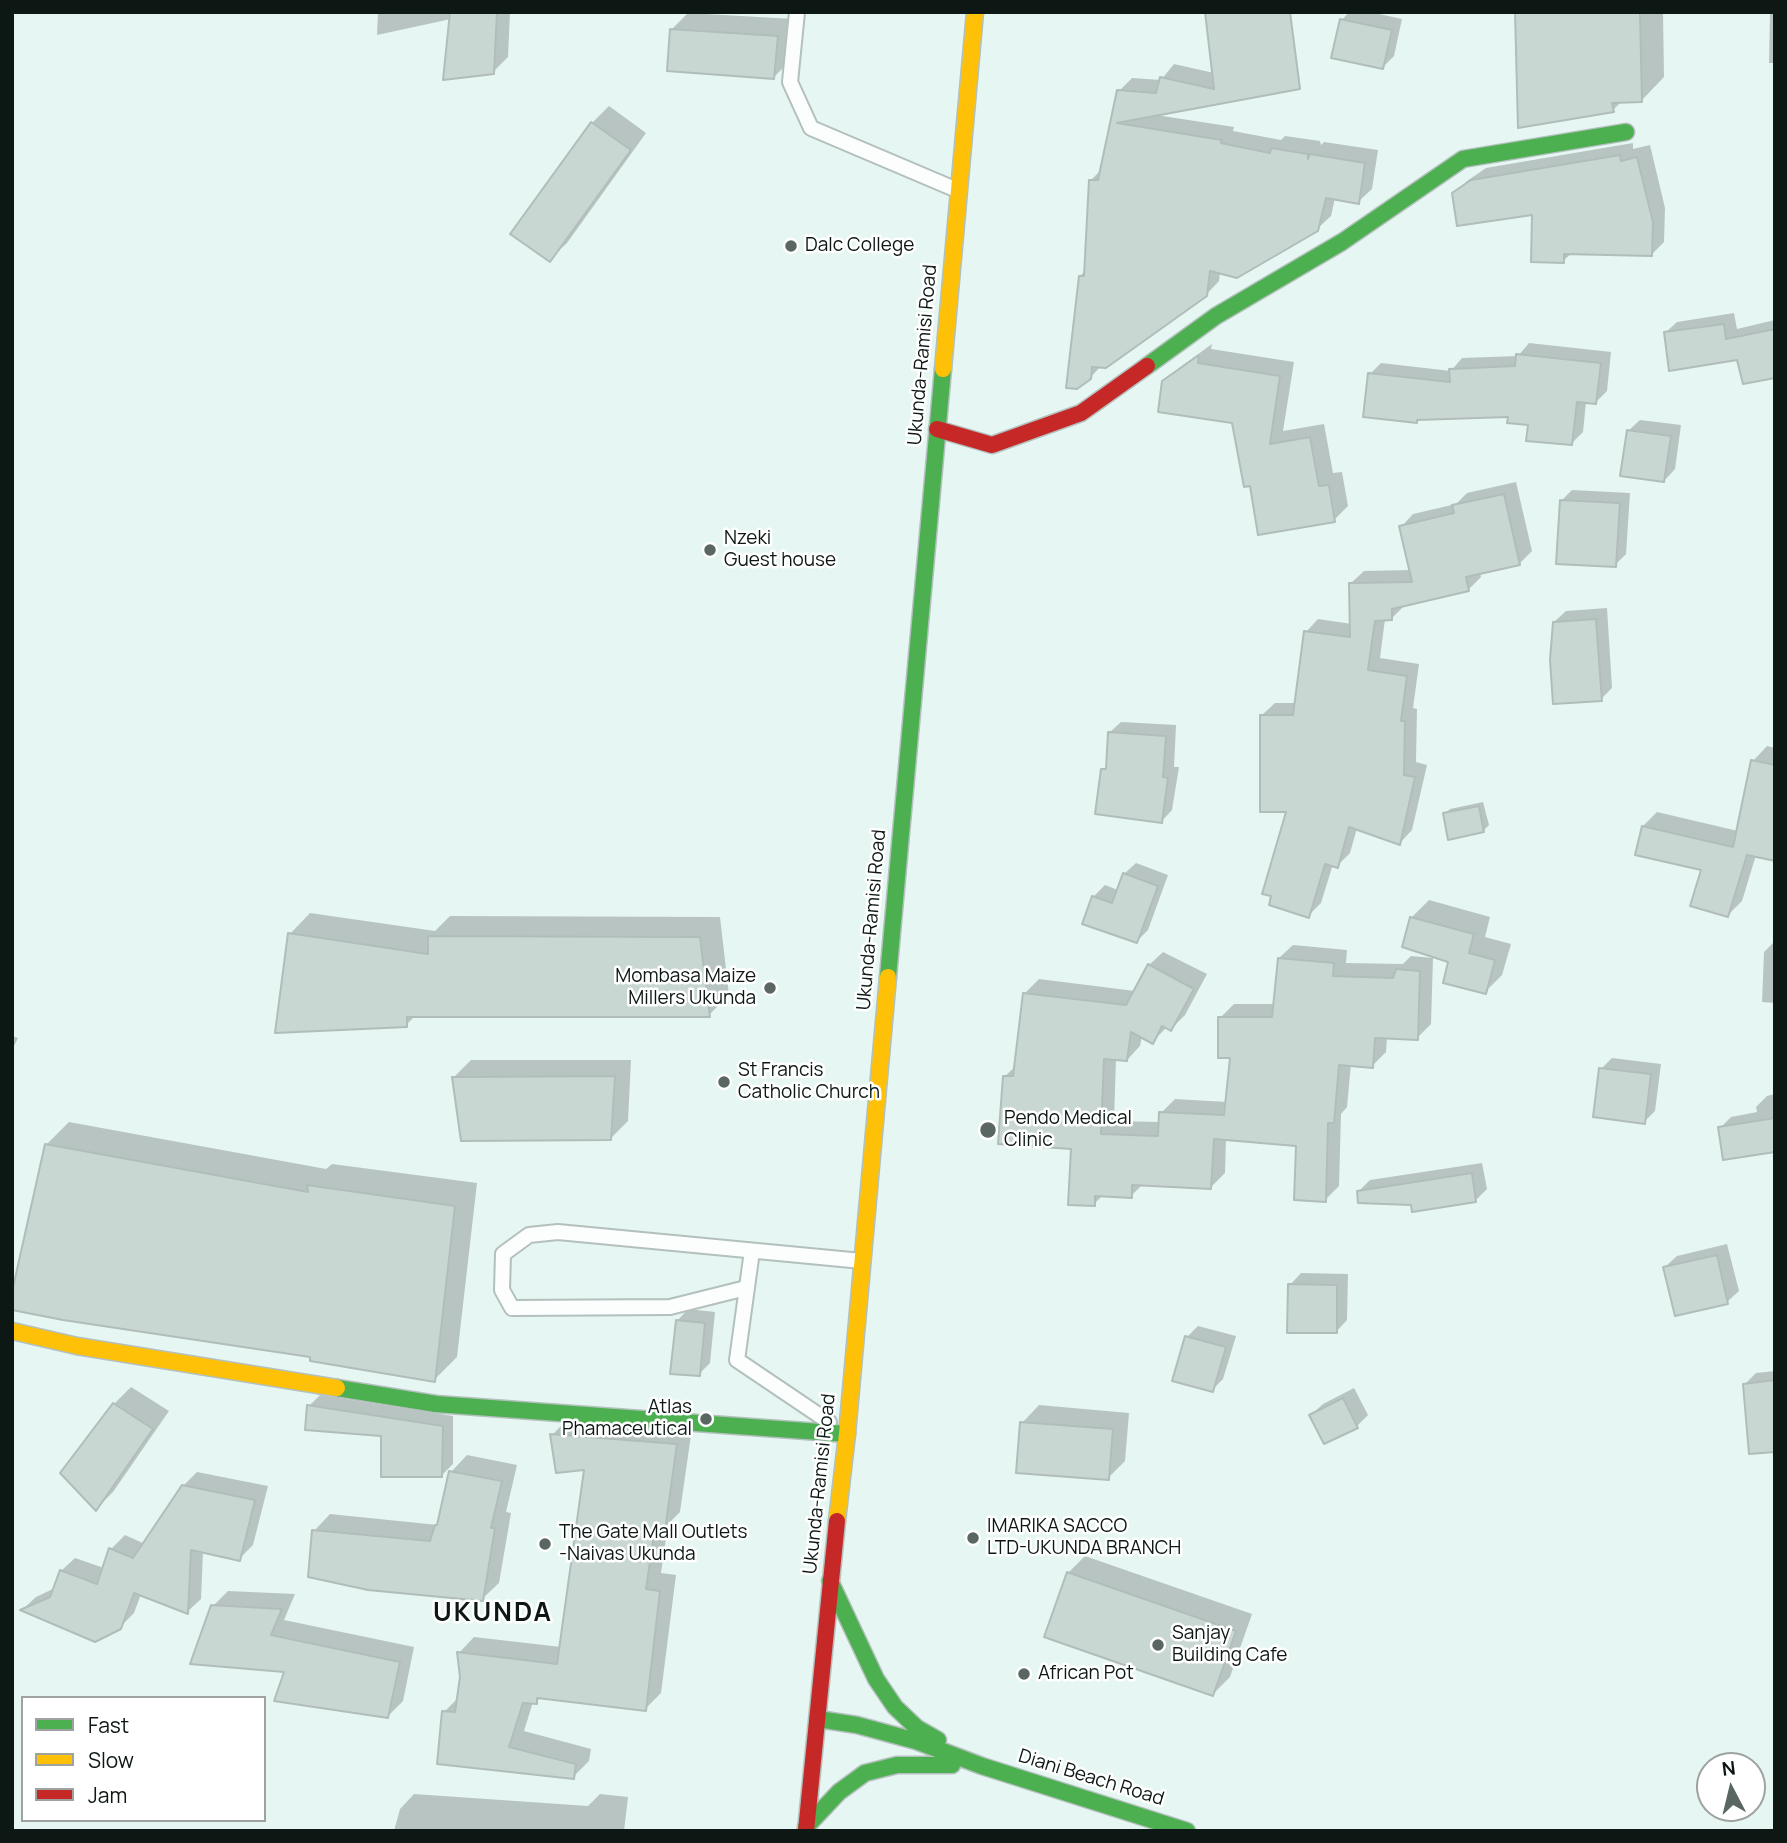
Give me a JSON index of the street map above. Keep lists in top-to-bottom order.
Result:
{
  "streets": {
    "main road": ["Ukunda-Ramisi Road", "Diani Beach Road"]
  },
  "districts": ["UKUNDA"],
  "places": [
    "Dalc College",
    "Nzeki Guest house",
    "Mombasa Maize Millers Ukunda",
    "St Francis Catholic Church",
    "Pendo Medical Clinic",
    "Atlas Phamaceutical",
    "IMARIKA SACCO LTD-UKUNDA BRANCH",
    "The Gate Mall Outlets -Naivas Ukunda",
    "Sanjay Building Cafe",
    "African Pot"
  ],
  "legend": ["Fast", "Slow", "Jam"],
  "north": "top"
}
